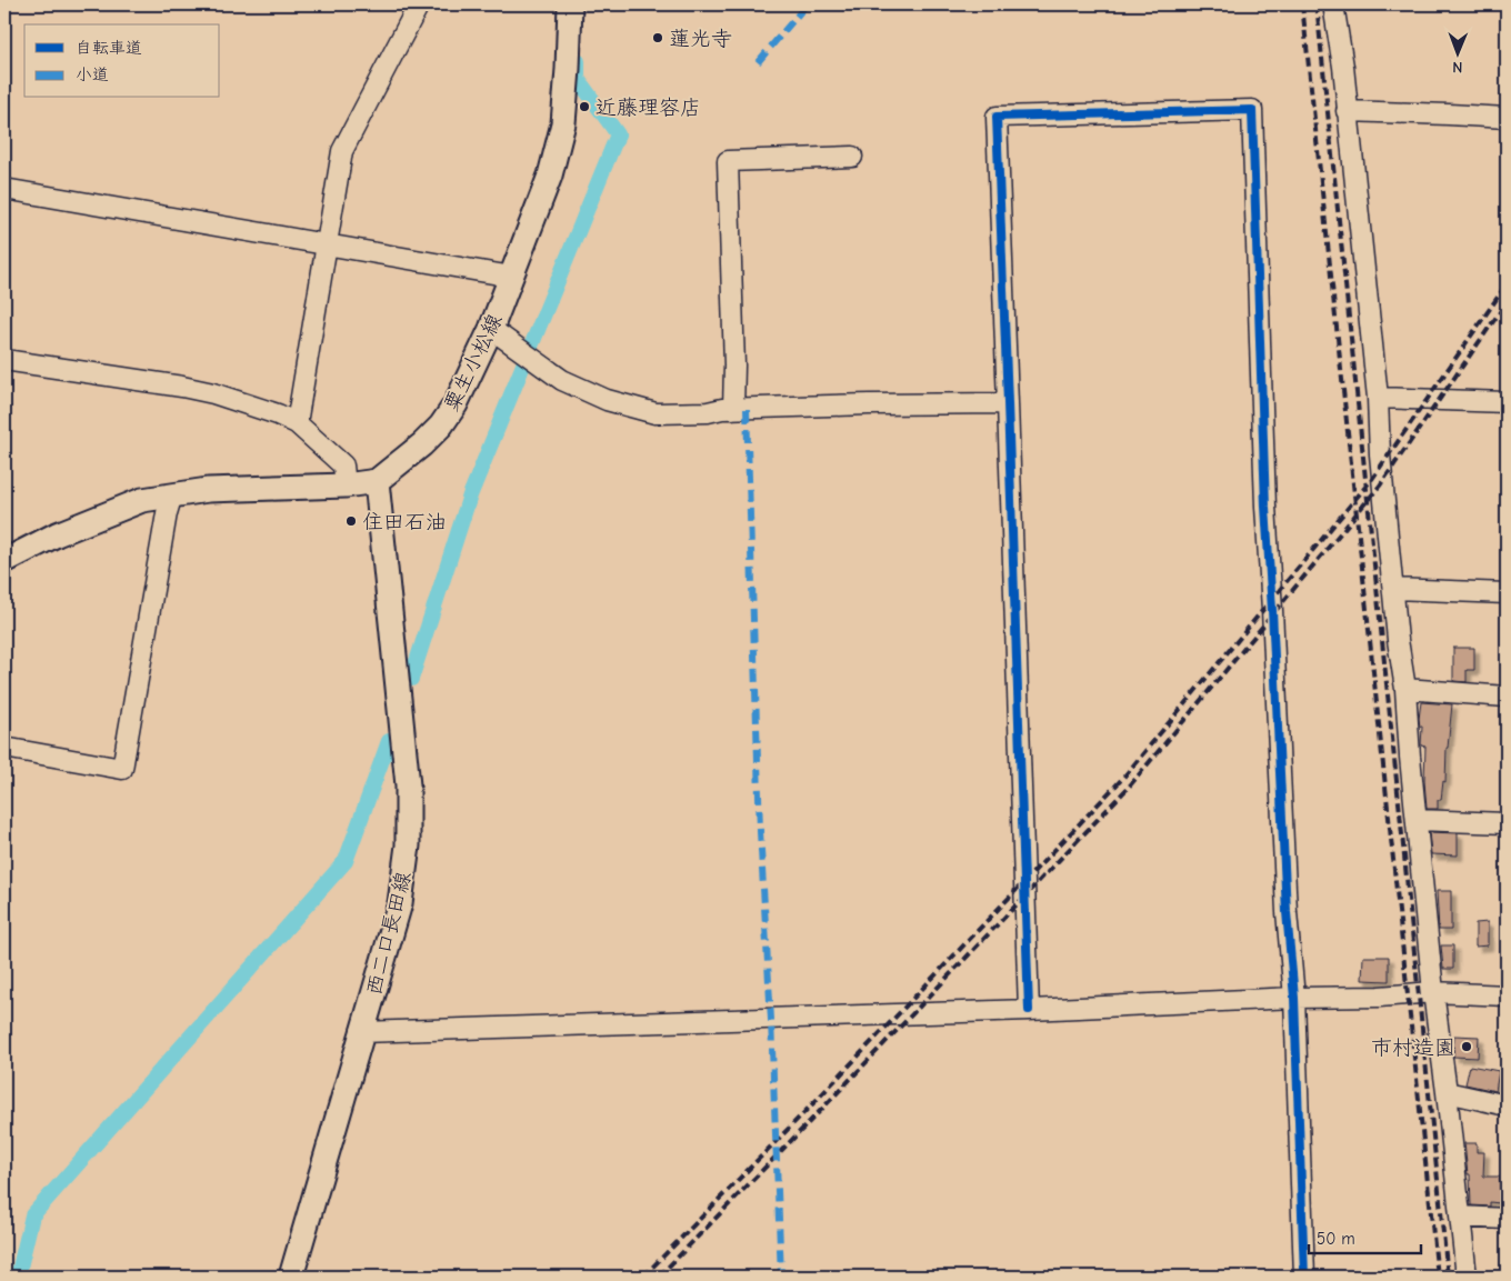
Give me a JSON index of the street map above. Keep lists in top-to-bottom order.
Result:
{
  "streets": {
    "main road": ["粟生小松線", "西二口長田線"]
  },
  "crossings": [
    ["粟生小松線", "西二口長田線"]
  ],
  "places": [
    "蓮光寺",
    "近藤理容店",
    "住田石油",
    "市村造園"
  ],
  "legend": ["自転車道", "小道"],
  "scale_bar": "50 m",
  "north": "bottom"
}
